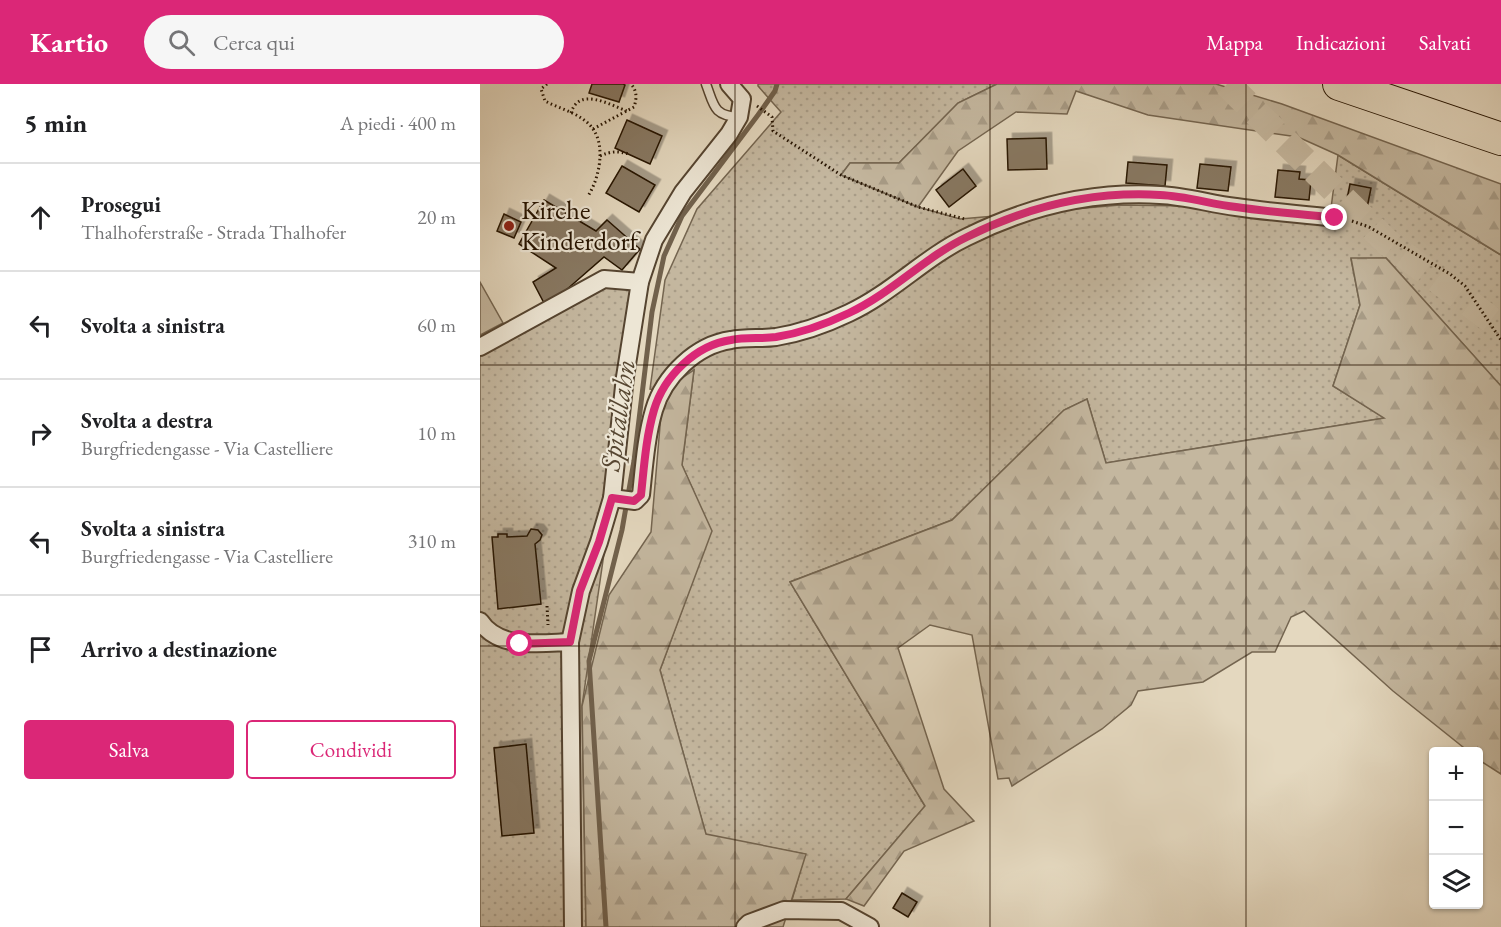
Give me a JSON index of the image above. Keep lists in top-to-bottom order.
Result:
{
  "water": ["Spitallahn"],
  "places": ["Kirche Kinderdorf"],
  "page": {
    "header": "Kartio",
    "search": "Cerca qui",
    "nav": ["Mappa", "Indicazioni", "Salvati"],
    "heading": ["5 min", "A piedi · 400 m"],
    "list": [
      ["Prosegui", "Thalhoferstraße - Strada Thalhofer", "20 m"],
      ["Svolta a sinistra", "60 m"],
      ["Svolta a destra", "Burgfriedengasse - Via Castelliere", "10 m"],
      ["Svolta a sinistra", "Burgfriedengasse - Via Castelliere", "310 m"],
      "Arrivo a destinazione"
    ],
    "buttons": ["Salva", "Condividi"],
    "map_buttons": ["+", "−"]
  }
}
